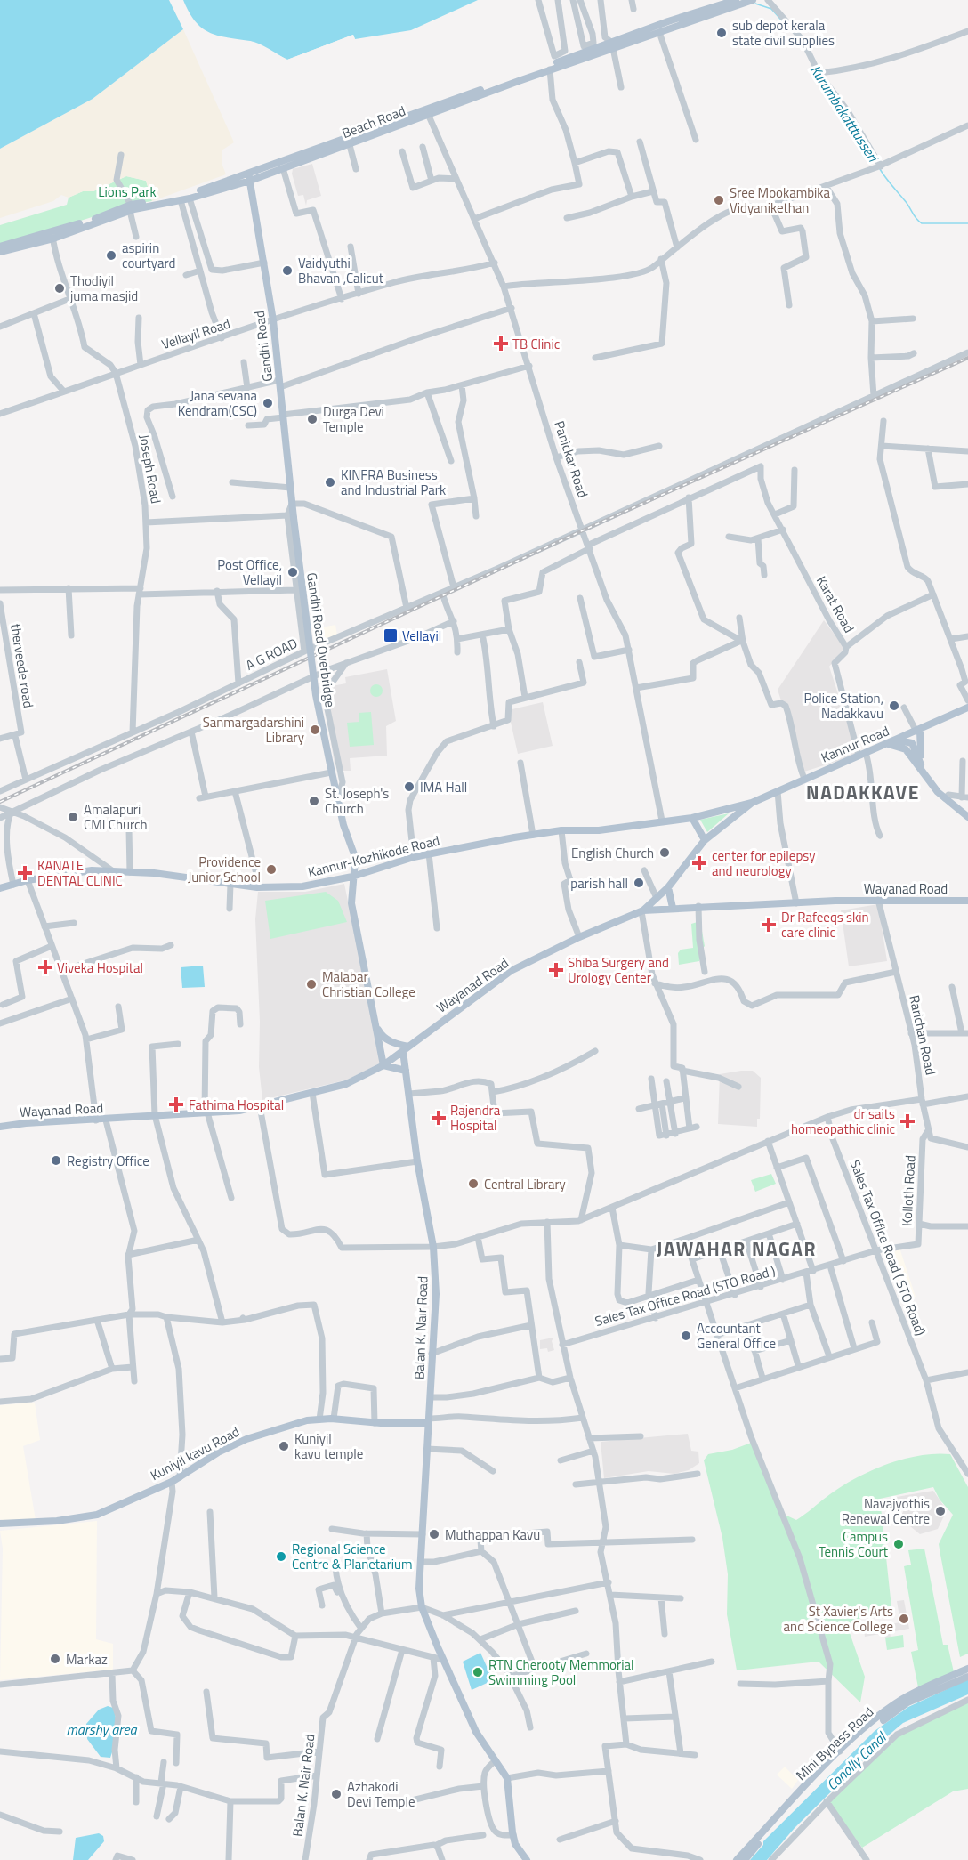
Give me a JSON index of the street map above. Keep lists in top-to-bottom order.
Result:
{
  "streets": {
    "main road": [
      "Beach Road",
      "Gandhi Road",
      "Gandhi Road Overbridge",
      "Kannur Road",
      "Kannur-Kozhikode Road",
      "Wayanad Road",
      "Balan K. Nair Road",
      "Kuniyil kavu Road",
      "Mini Bypass Road"
    ],
    "street": [
      "Vellayil Road",
      "Panickar Road",
      "Joseph Road",
      "Karat Road",
      "A G ROAD",
      "therveede road",
      "Rarichan Road",
      "Kolloth Road",
      "Sales Tax Office Road ( STO Road)",
      "Sales Tax Office Road (STO Road )"
    ]
  },
  "crossings": [
    ["Beach Road", "Gandhi Road"],
    ["Beach Road", "Panickar Road"],
    ["Vellayil Road", "Gandhi Road"],
    ["Vellayil Road", "Panickar Road"],
    ["Vellayil Road", "Joseph Road"],
    ["Gandhi Road", "Gandhi Road Overbridge"],
    ["Panickar Road", "A G ROAD"],
    ["Panickar Road", "Kannur-Kozhikode Road"],
    ["Joseph Road", "A G ROAD"],
    ["Karat Road", "Kannur Road"],
    ["A G ROAD", "therveede road"],
    ["Kannur Road", "Kannur-Kozhikode Road"],
    ["Wayanad Road", "Rarichan Road"],
    ["Wayanad Road", "Balan K. Nair Road"],
    ["Rarichan Road", "Kolloth Road"],
    ["Kolloth Road", "Sales Tax Office Road ( STO Road)"],
    ["Kolloth Road", "Sales Tax Office Road (STO Road )"],
    ["Sales Tax Office Road ( STO Road)", "Sales Tax Office Road (STO Road )"],
    ["Balan K. Nair Road", "Kuniyil kavu Road"]
  ],
  "districts": ["NADAKKAVE", "JAWAHAR NAGAR"],
  "water": ["Kurumbakatttusseri", "marshy area", "Conolly Canal"],
  "parks": ["Lions Park"],
  "places": {
    "other": [
      "sub depot kerala state civil supplies",
      "Sree Mookambika Vidyanikethan",
      "aspirin courtyard",
      "Vaidyuthi Bhavan ,Calicut",
      "Thodiyil juma masjid",
      "Jana sevana Kendram(CSC)",
      "Durga Devi Temple",
      "KINFRA Business and Industrial Park",
      "Post Office, Vellayil",
      "Police Station, Nadakkavu",
      "Sanmargadarshini Library",
      "IMA Hall",
      "St. Joseph's Church",
      "Amalapuri CMI Church",
      "English Church",
      "Providence Junior School",
      "parish hall",
      "Malabar Christian College",
      "Registry Office",
      "Central Library",
      "Accountant General Office",
      "Kuniyil kavu temple",
      "Navajyothis Renewal Centre",
      "Muthappan Kavu",
      "Campus Tennis Court",
      "Regional Science Centre & Planetarium",
      "St Xavier's Arts and Science College",
      "Markaz",
      "RTN Cherooty Memmorial Swimming Pool",
      "Azhakodi Devi Temple"
    ],
    "health": [
      "TB Clinic",
      "center for epilepsy and neurology",
      "KANATE DENTAL CLINIC",
      "Dr Rafeeqs skin care clinic",
      "Viveka Hospital",
      "Shiba Surgery and Urology Center",
      "Fathima Hospital",
      "Rajendra Hospital",
      "dr saits homeopathic clinic"
    ],
    "transit": ["Vellayil"]
  }
}
